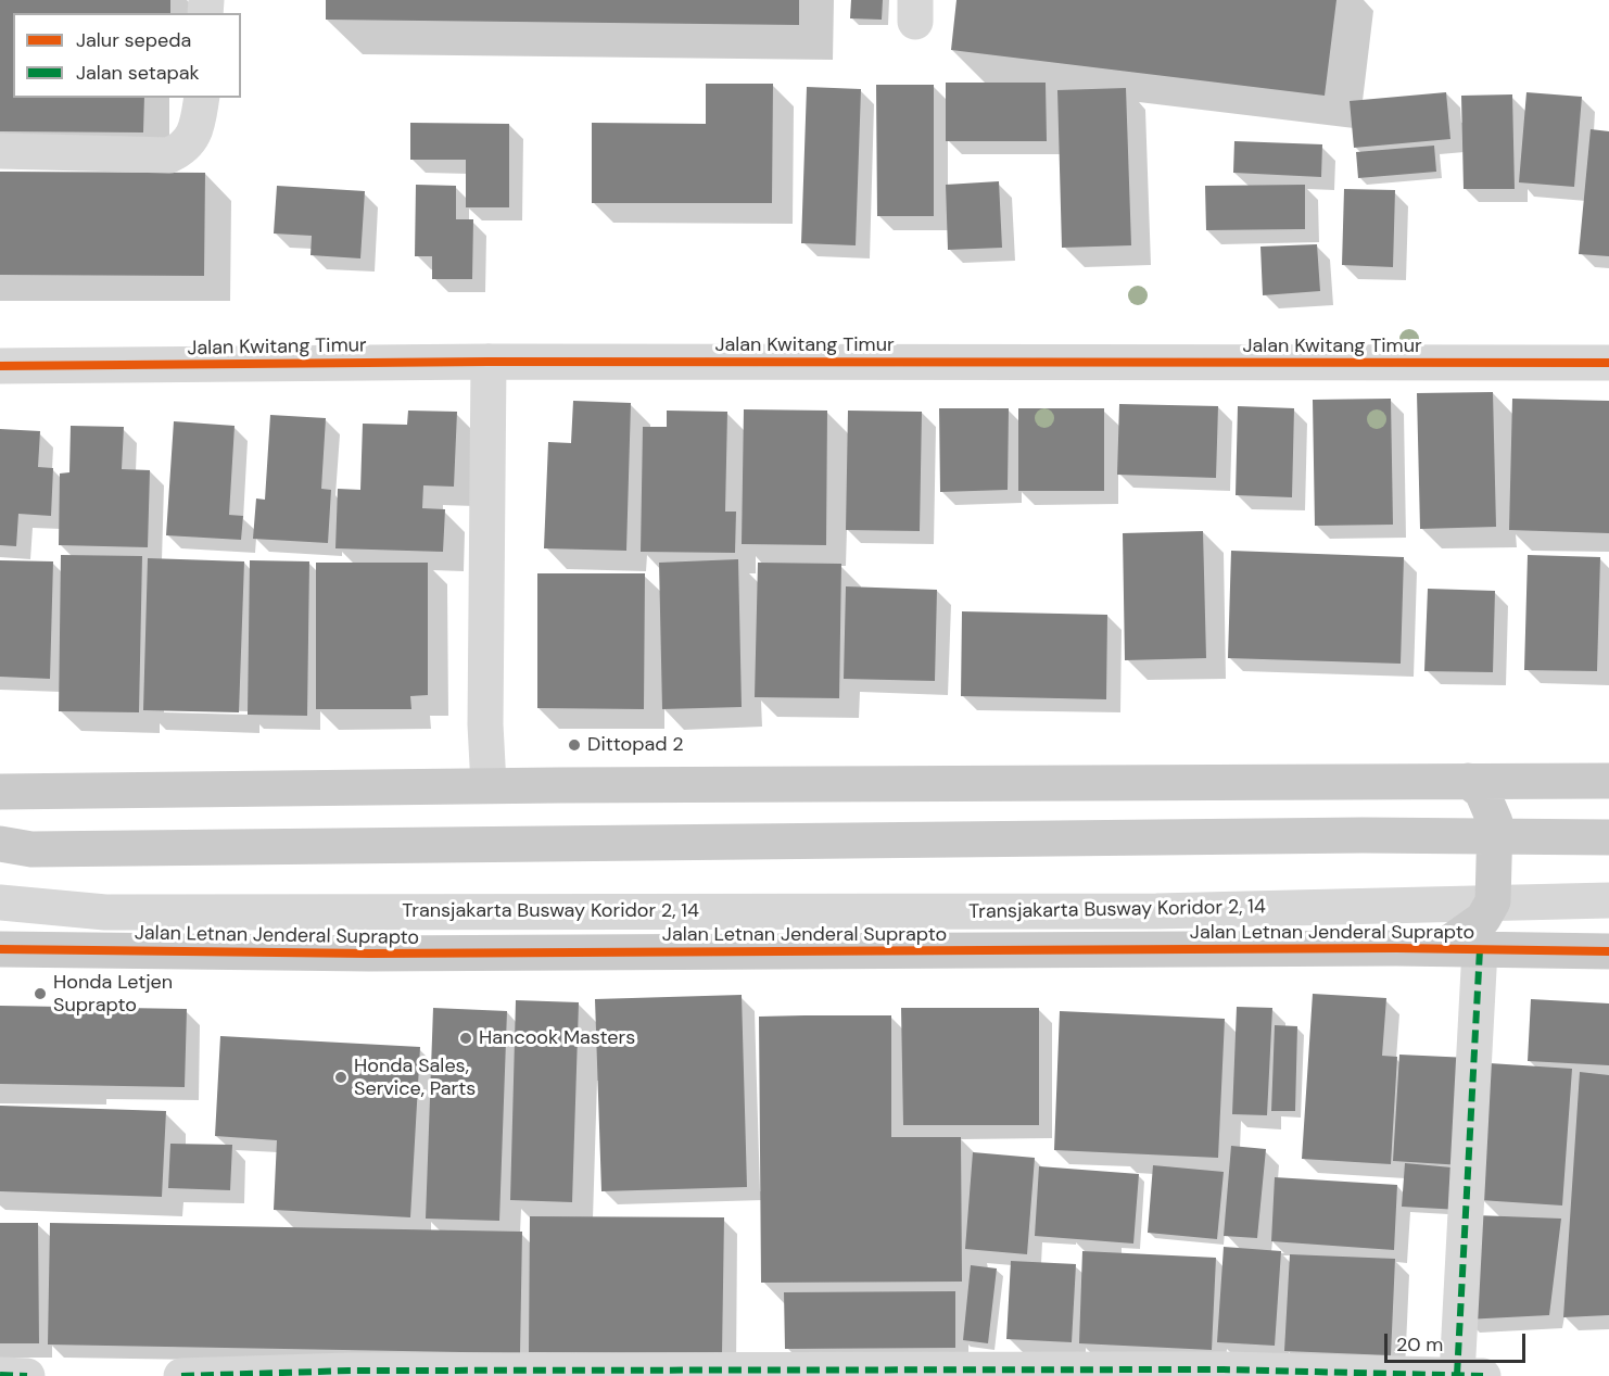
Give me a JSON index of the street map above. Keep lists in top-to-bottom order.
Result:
{
  "streets": {
    "main road": ["Jalan Letnan Jenderal Suprapto"],
    "street": ["Jalan Kwitang Timur", "Transjakarta Busway Koridor 2, 14"]
  },
  "places": [
    "Dittopad 2",
    "Honda Letjen Suprapto",
    "Hancook Masters",
    "Honda Sales, Service, Parts"
  ],
  "legend": ["Jalur sepeda", "Jalan setapak"],
  "scale_bar": "20 m"
}
